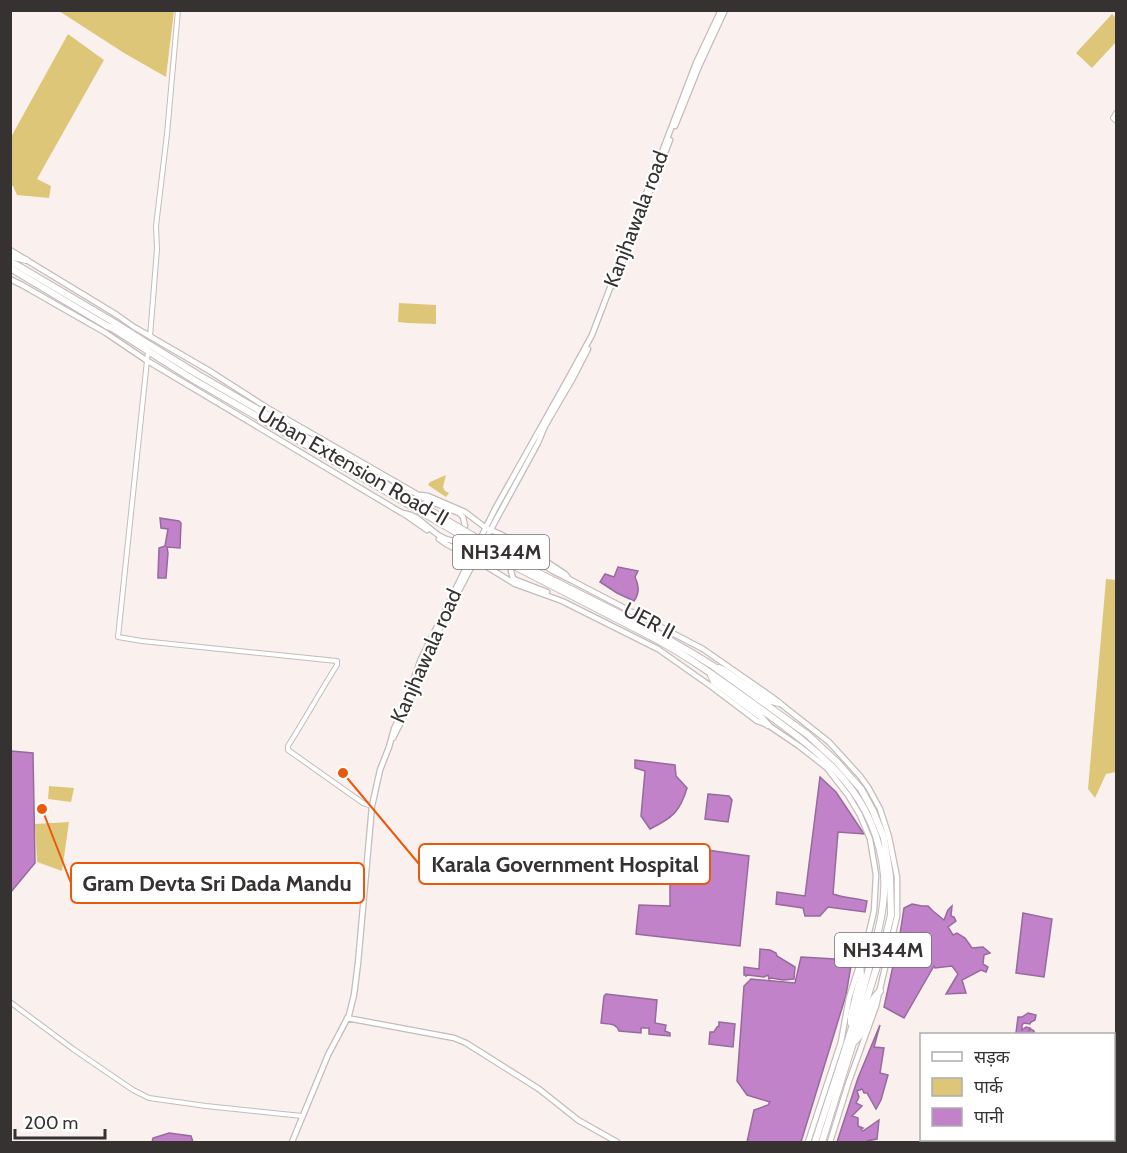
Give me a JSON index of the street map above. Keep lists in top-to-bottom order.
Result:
{
  "streets": {
    "highway": ["Urban Extension Road-II", "NH344M"],
    "main road": ["Kanjhawala road", "UER II"]
  },
  "crossings": [
    ["Kanjhawala road", "UER II"],
    ["Urban Extension Road-II", "UER II"]
  ],
  "places": ["Karala Government Hospital", "Gram Devta Sri Dada Mandu"],
  "legend": ["सड़क", "पार्क", "पानी"],
  "scale_bar": "200 m"
}
